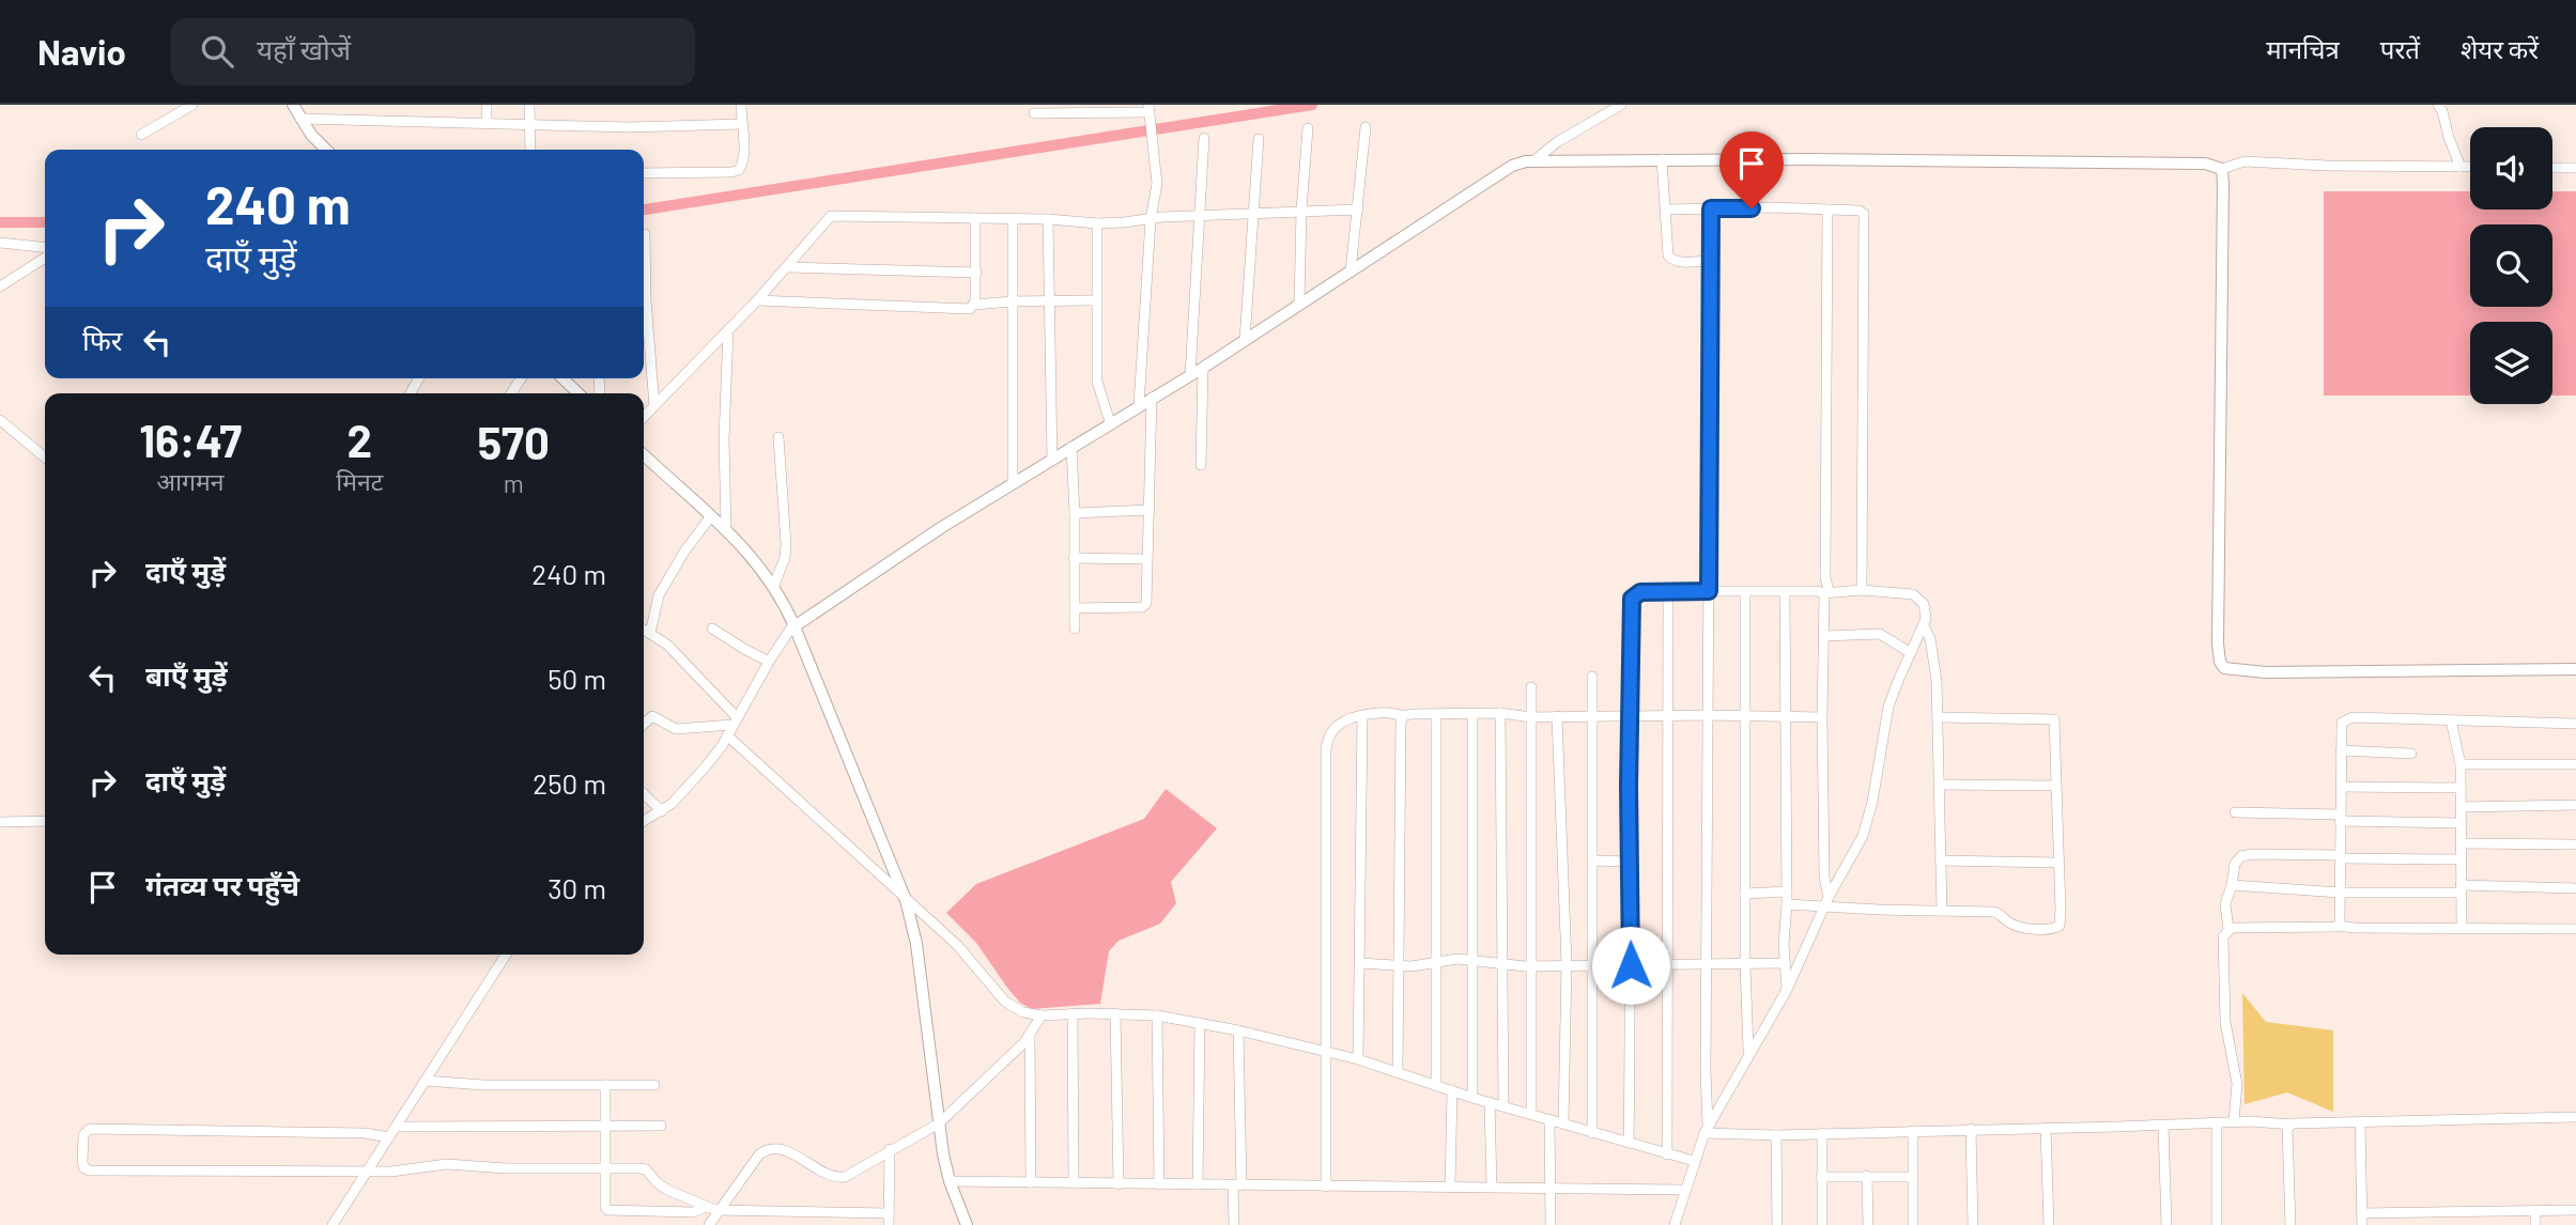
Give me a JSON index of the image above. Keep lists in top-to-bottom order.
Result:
{
  "page": {
    "header": "Navio",
    "search": "यहाँ खोजें",
    "nav": ["मानचित्र", "परतें", "शेयर करें"],
    "turn": ["240 m", "दाएँ मुड़ें"],
    "then": "फिर",
    "eta": [
      "16:47",
      "आगमन",
      "2",
      "मिनट",
      "570",
      "m"
    ],
    "list": [
      {
        "name": "दाएँ मुड़ें",
        "value": "240 m"
      },
      {
        "name": "बाएँ मुड़ें",
        "value": "50 m"
      },
      {
        "name": "दाएँ मुड़ें",
        "value": "250 m"
      },
      {
        "name": "गंतव्य पर पहुँचे",
        "value": "30 m"
      }
    ]
  }
}
